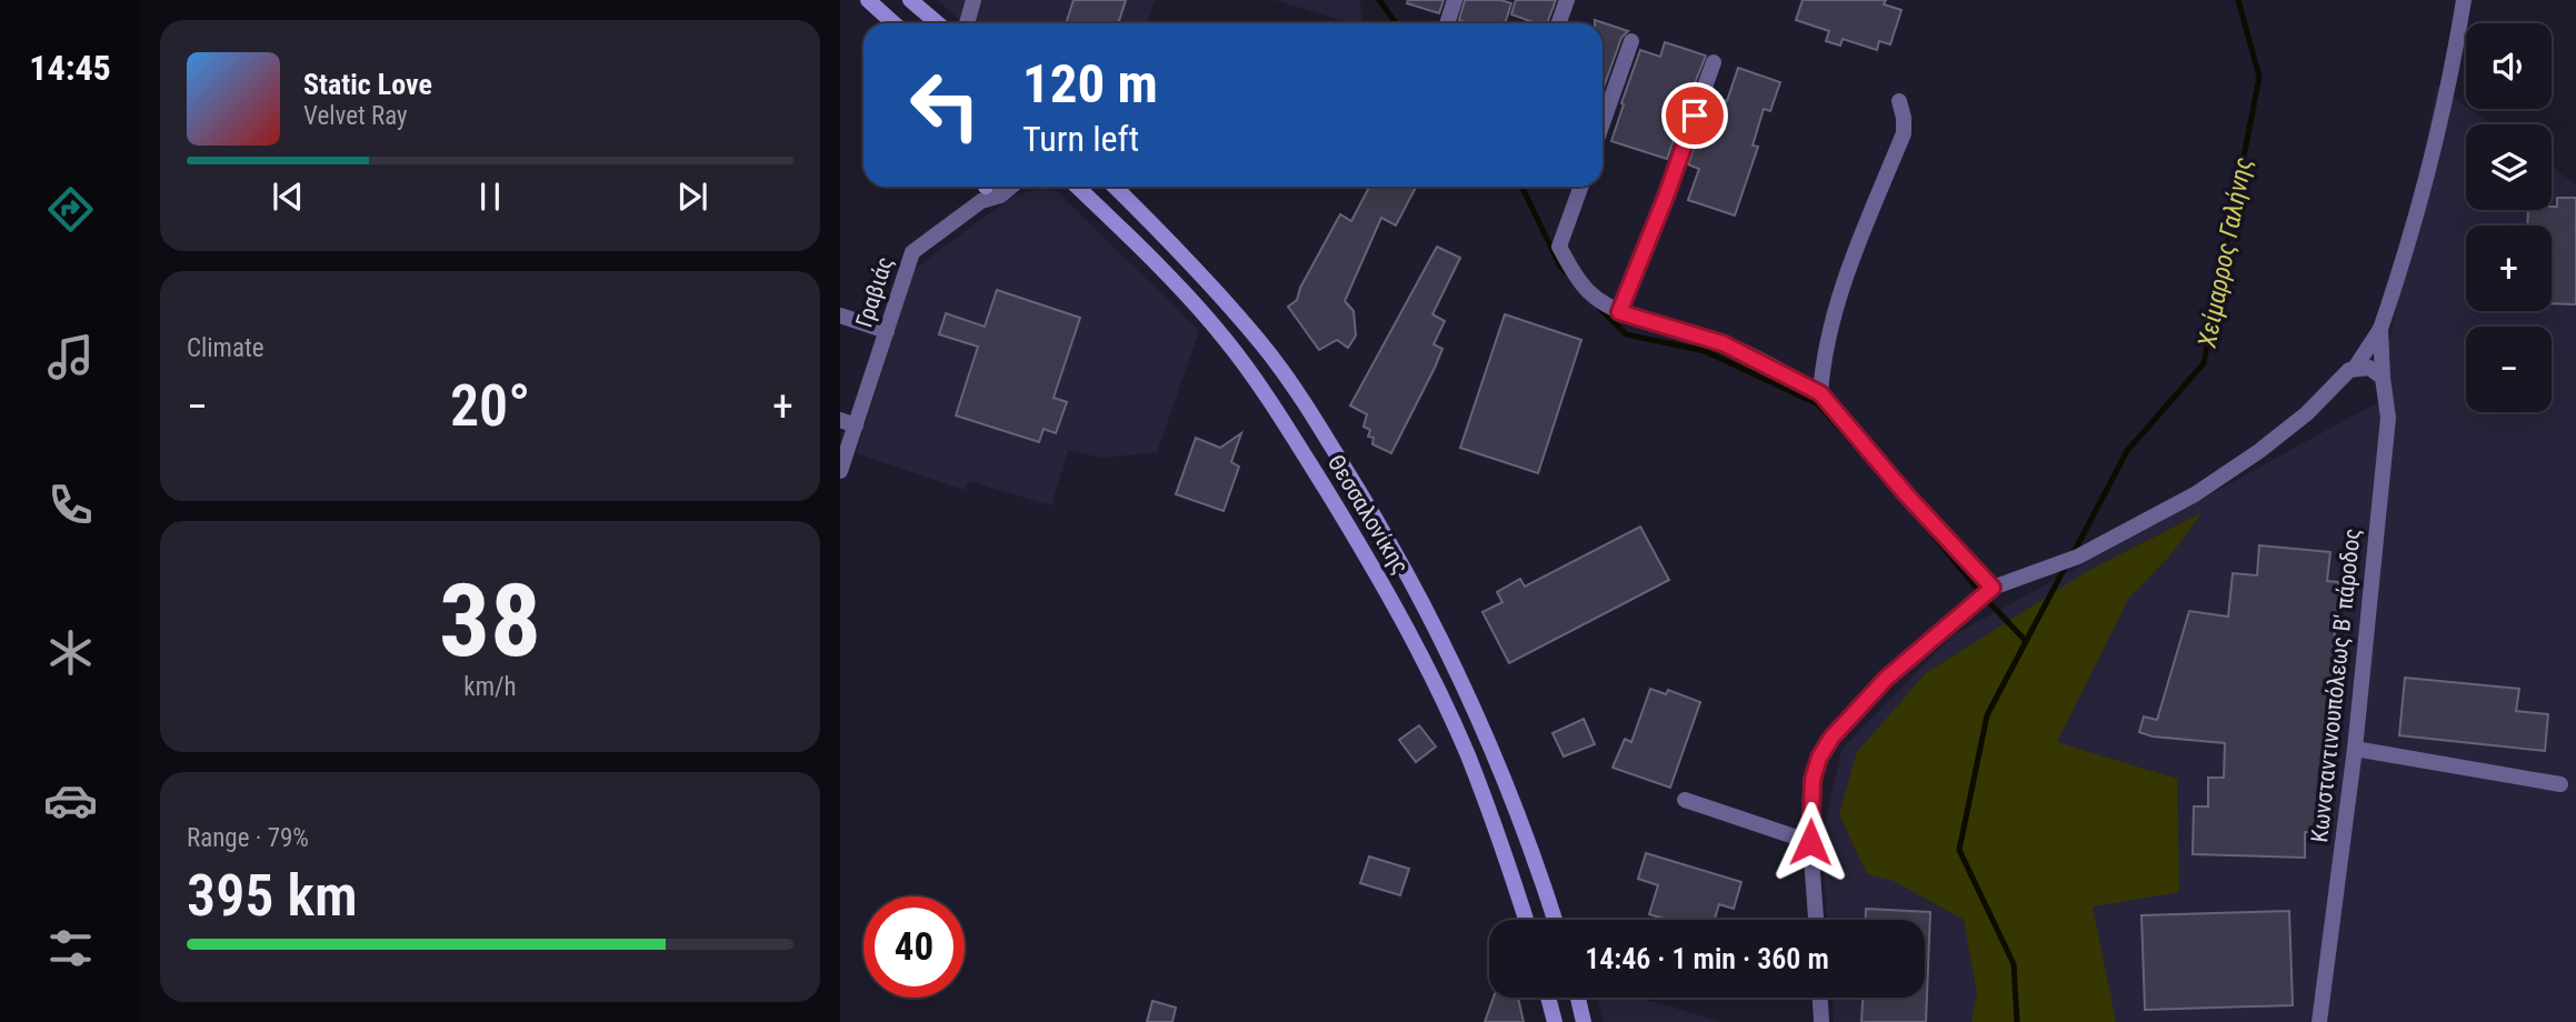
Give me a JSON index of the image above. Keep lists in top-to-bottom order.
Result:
{
  "streets": {
    "main road": ["Θεσσαλονίκης"],
    "street": ["Γραβιάς", "Κωνσταντινουπόλεως Β' πάροδος"]
  },
  "water": ["Χείμαρρος Γαλήνης"],
  "page": {
    "tabs": "14:45",
    "map_buttons": ["+", "−"],
    "turn": ["120 m", "Turn left"],
    "song": ["Static Love", "Velvet Ray"],
    "tile": [
      "Climate",
      ["38", "km/h"],
      ["Range · 79%", "395 km"]
    ],
    "heat": ["−", "20°", "+"],
    "limit": "40",
    "trip": "14:46 · 1 min · 360 m"
  }
}
